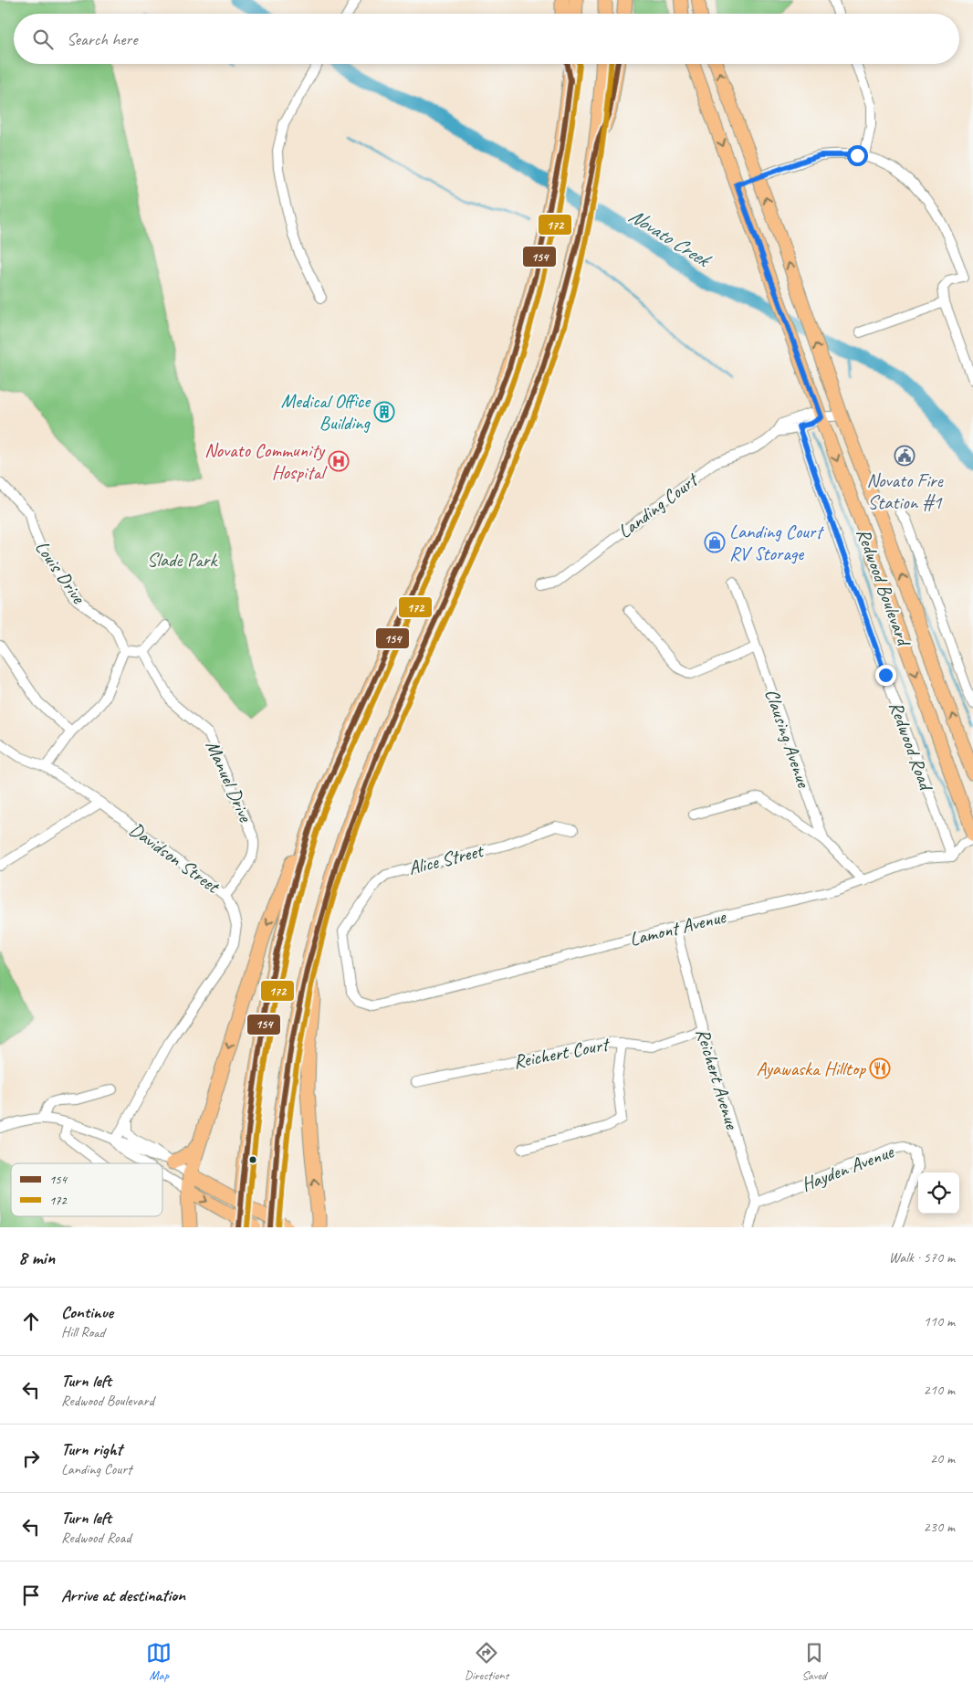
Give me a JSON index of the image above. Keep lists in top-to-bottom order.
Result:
{
  "streets": {
    "main road": ["Redwood Boulevard"],
    "street": [
      "Landing Court",
      "Louis Drive",
      "Clausing Avenue",
      "Redwood Road",
      "Manuel Drive",
      "Davidson Street",
      "Alice Street",
      "Lamont Avenue",
      "Reichert Court",
      "Reichert Avenue",
      "Hayden Avenue"
    ]
  },
  "crossings": [
    ["Landing Court", "Redwood Boulevard"],
    ["Landing Court", "Redwood Road"],
    ["Clausing Avenue", "Lamont Avenue"],
    ["Redwood Road", "Lamont Avenue"],
    ["Manuel Drive", "Davidson Street"],
    ["Alice Street", "Lamont Avenue"],
    ["Lamont Avenue", "Reichert Avenue"],
    ["Reichert Court", "Reichert Avenue"],
    ["Reichert Avenue", "Hayden Avenue"]
  ],
  "water": ["Novato Creek"],
  "parks": ["Slade Park"],
  "places": {
    "building": ["Medical Office Building"],
    "public building": ["Novato Fire Station #1"],
    "hospital": ["Novato Community Hospital"],
    "shop": ["Landing Court RV Storage"],
    "restaurant": ["Ayawaska Hilltop"]
  },
  "lines": ["transit line 154", "transit line 172"],
  "legend": ["154", "172"],
  "page": {
    "search": "Search here",
    "heading": ["8 min", "Walk · 570 m"],
    "list": [
      ["Continue", "Hill Road", "110 m"],
      ["Turn left", "Redwood Boulevard", "210 m"],
      ["Turn right", "Landing Court", "20 m"],
      ["Turn left", "Redwood Road", "230 m"],
      "Arrive at destination"
    ],
    "nav": ["Map", "Directions", "Saved"]
  }
}
